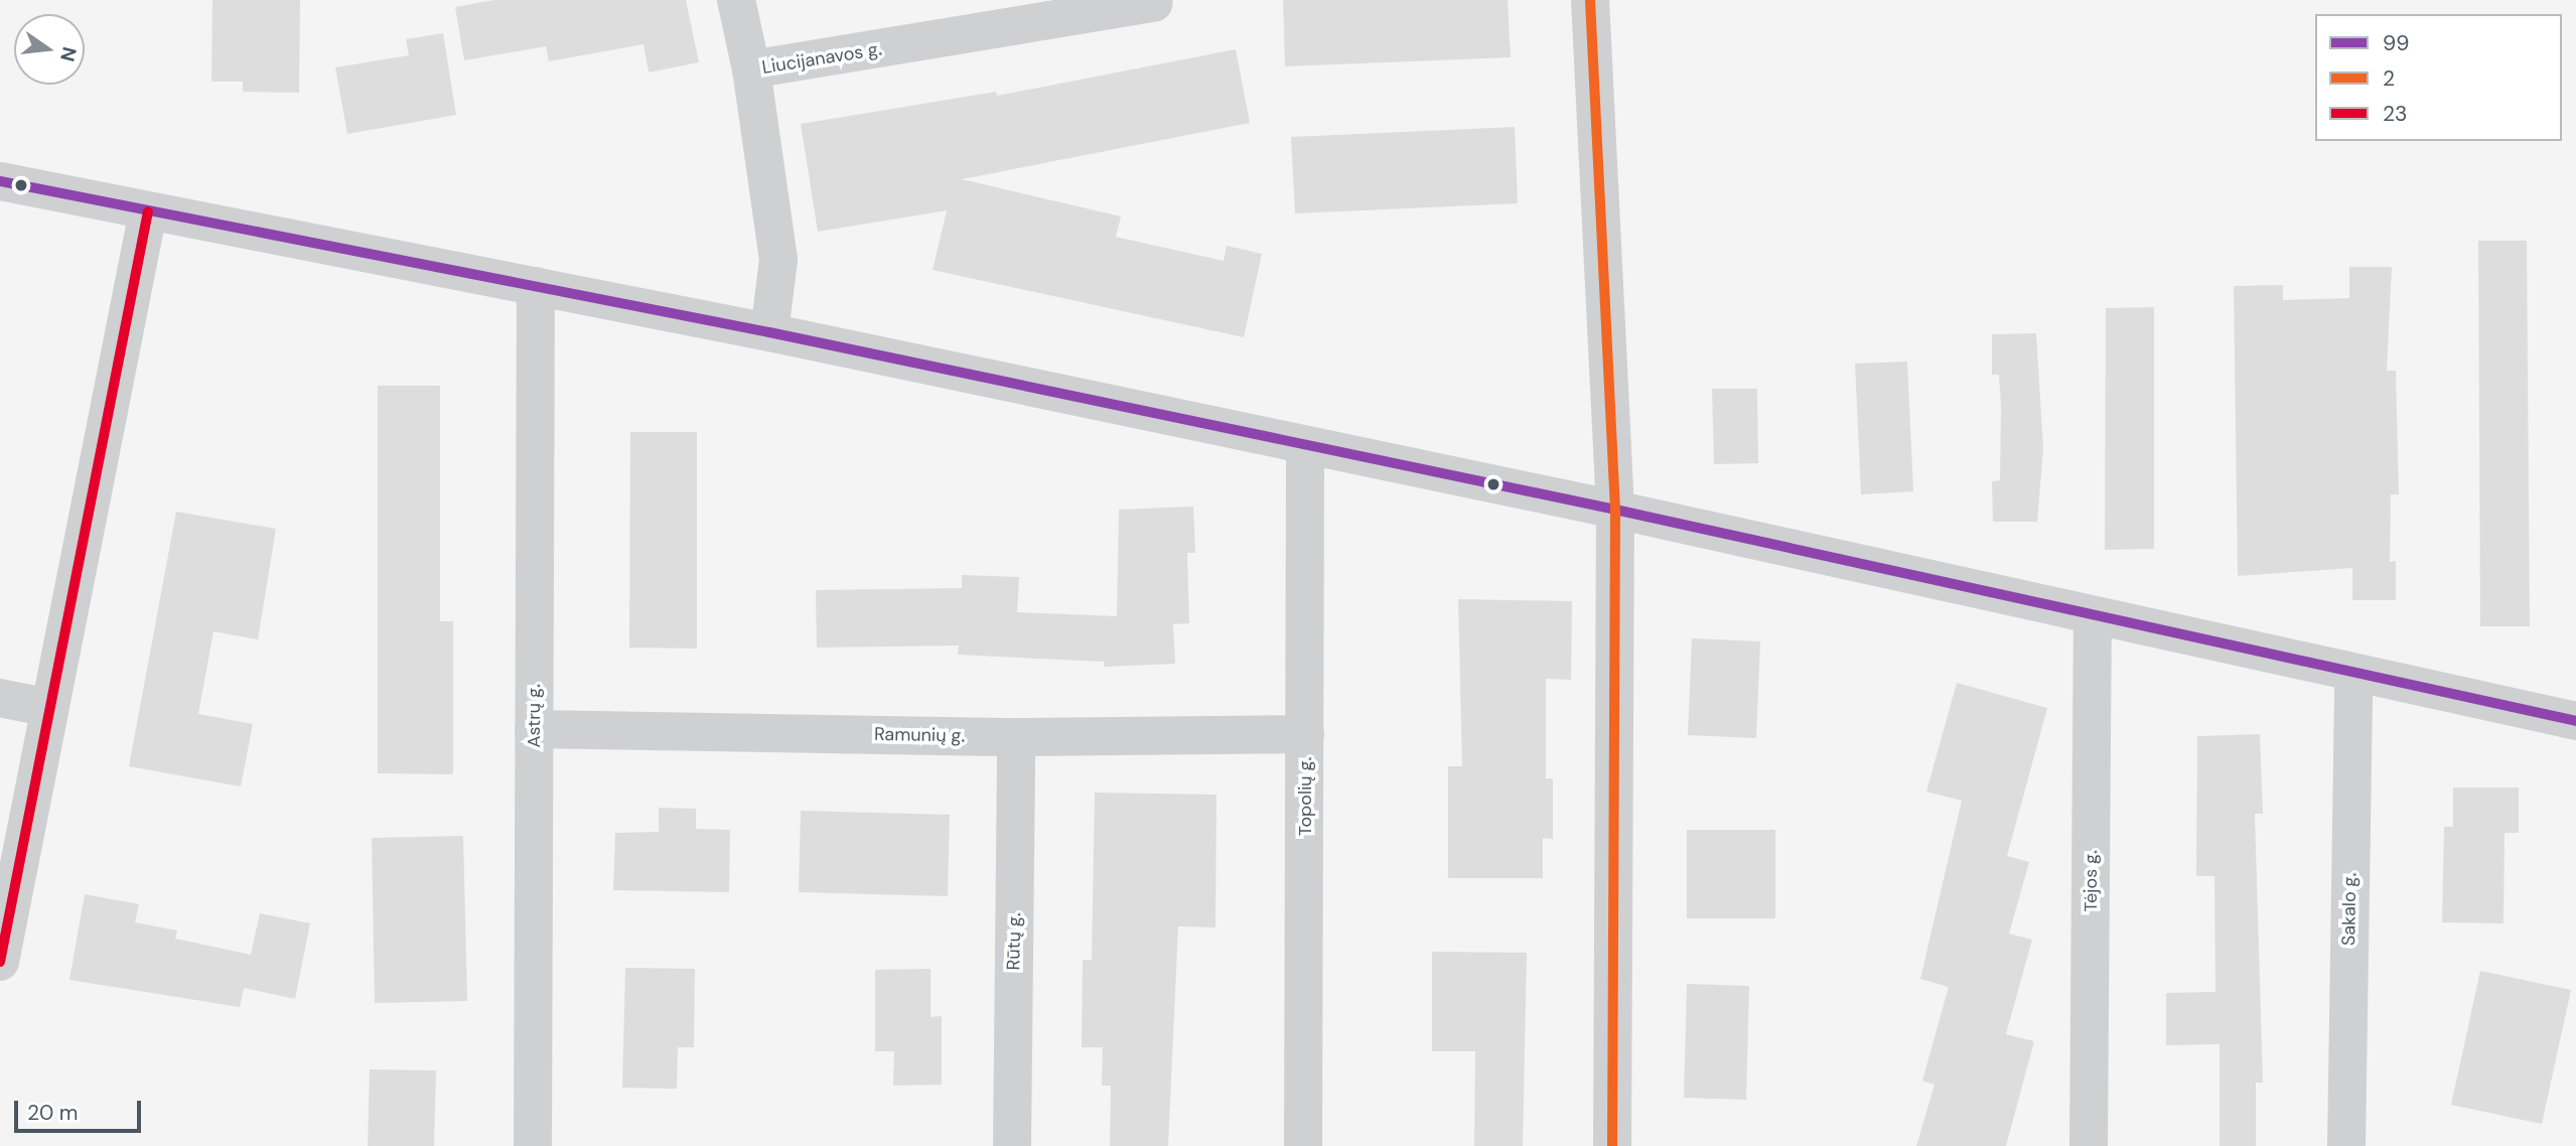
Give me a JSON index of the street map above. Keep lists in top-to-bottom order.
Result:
{
  "streets": {
    "street": [
      "Liucijanavos g.",
      "Astrų g.",
      "Ramunių g.",
      "Topolių g.",
      "Tėjos g.",
      "Sakalo g.",
      "Rūtų g."
    ]
  },
  "crossings": [
    ["Astrų g.", "Ramunių g."],
    ["Ramunių g.", "Topolių g."],
    ["Ramunių g.", "Rūtų g."]
  ],
  "lines": ["transit line 2", "transit line 99", "transit line 23"],
  "legend": ["99", "2", "23"],
  "scale_bar": "20 m",
  "north": "right"
}
